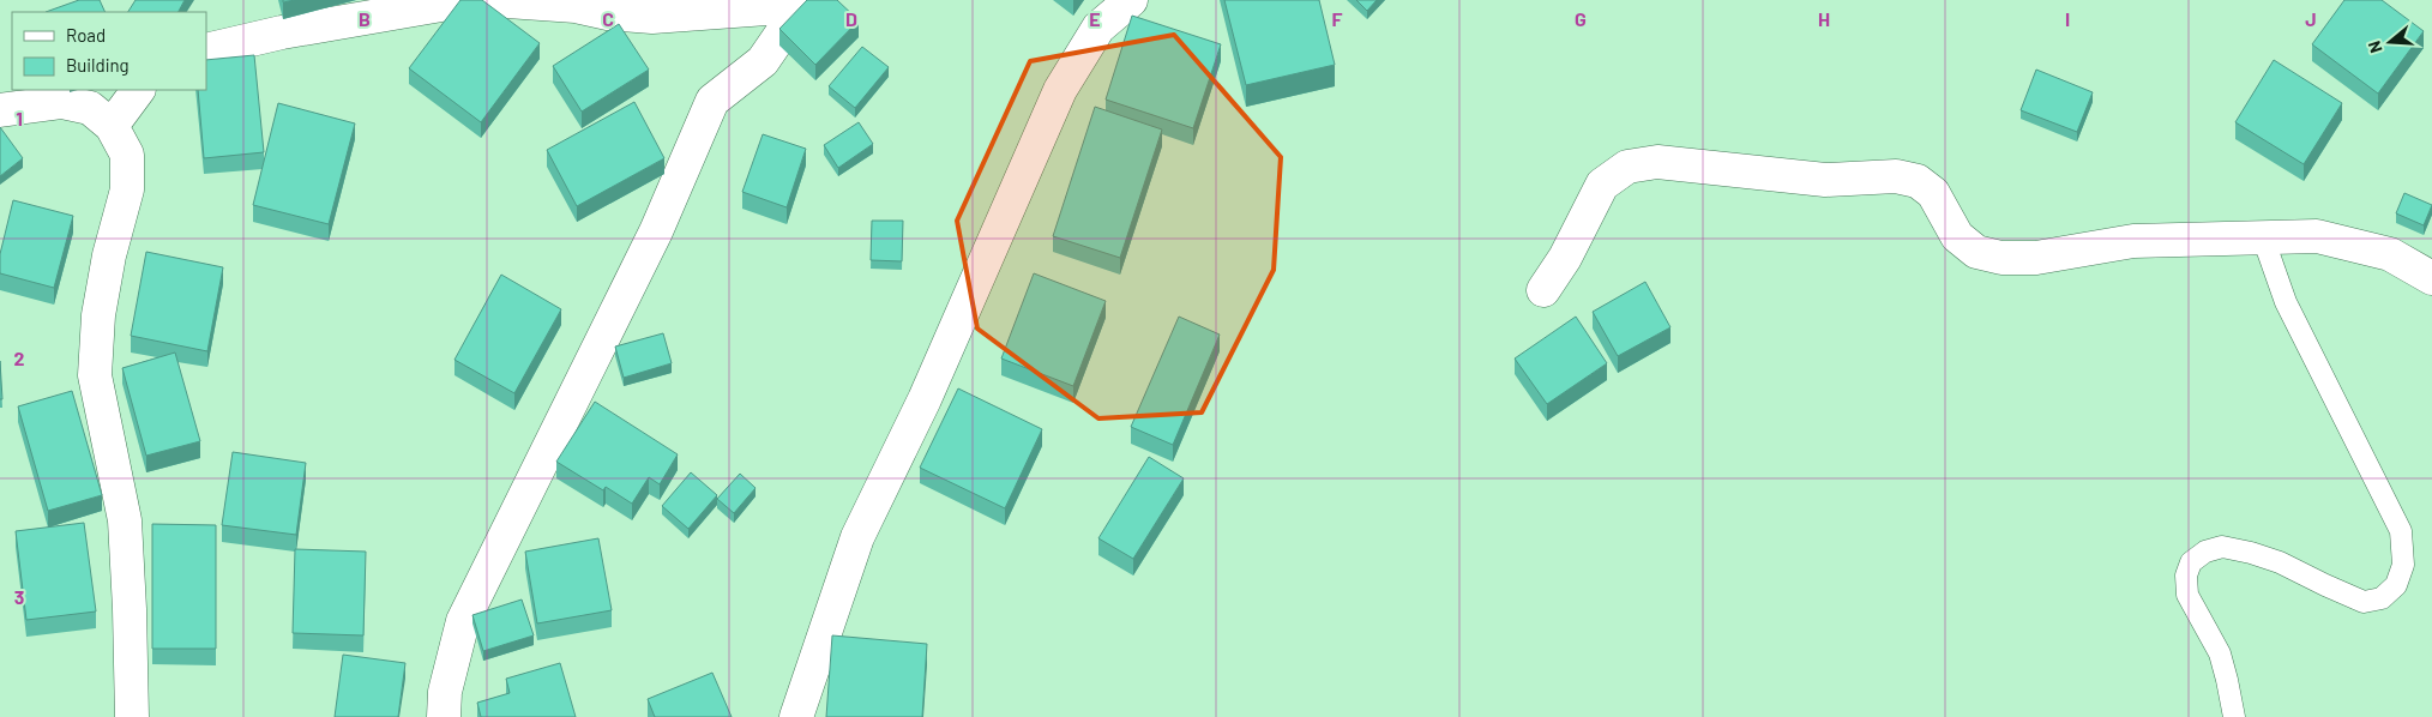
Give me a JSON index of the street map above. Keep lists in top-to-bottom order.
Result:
{
  "legend": ["Road", "Building"],
  "north": "left",
  "grid": {
    "columns": [
      "B",
      "C",
      "D",
      "E",
      "F",
      "G",
      "H",
      "I",
      "J"
    ],
    "rows": ["1", "2", "3"]
  }
}
